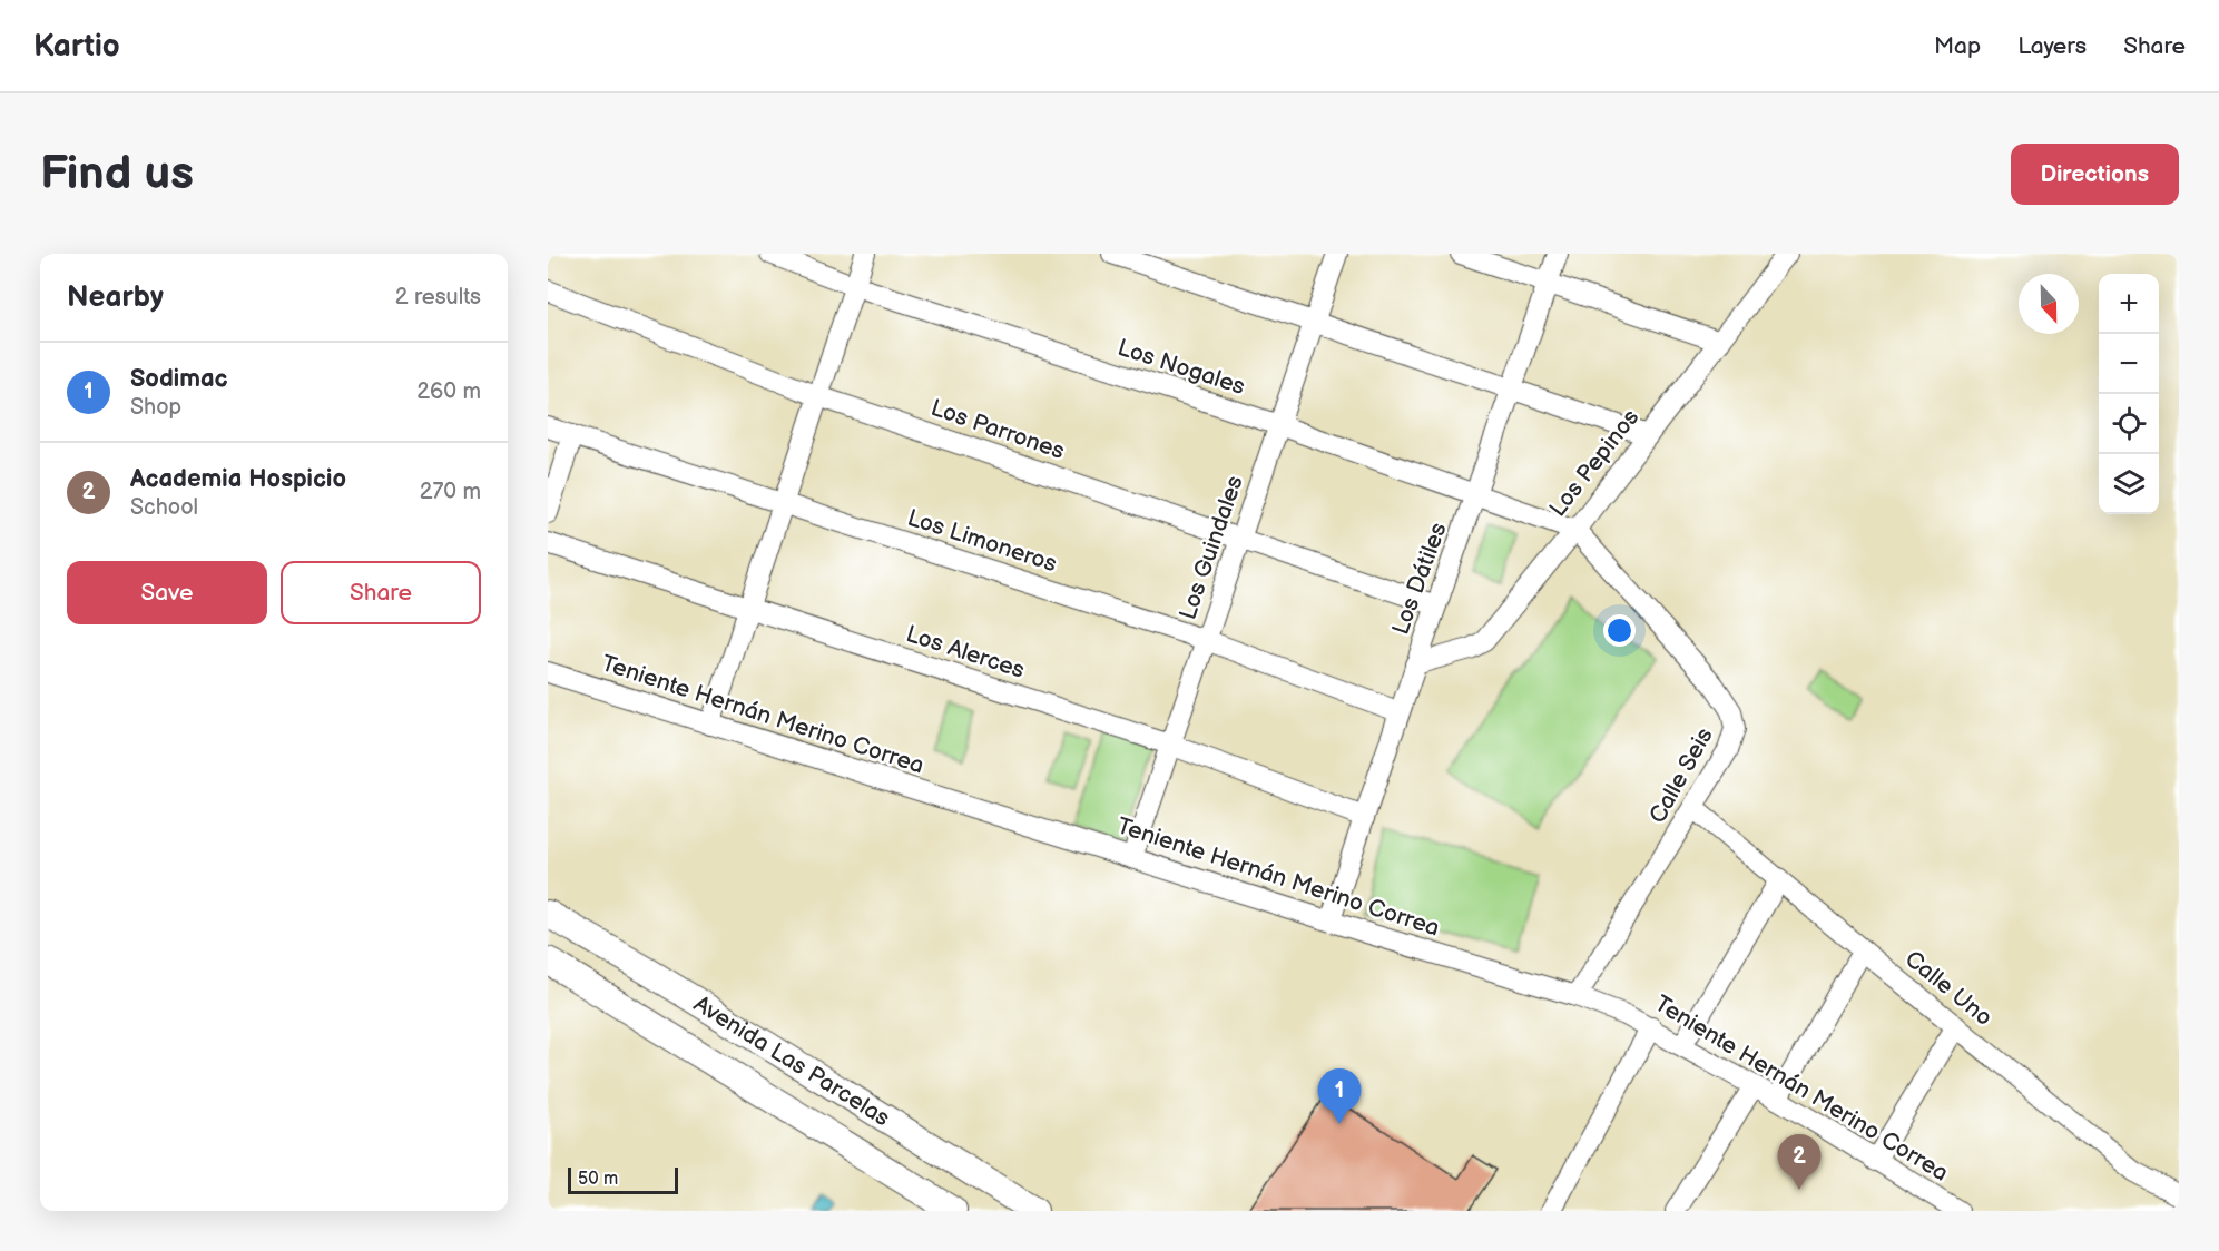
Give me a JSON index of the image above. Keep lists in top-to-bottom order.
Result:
{
  "streets": {
    "main road": ["Avenida Las Parcelas"],
    "street": [
      "Los Nogales",
      "Los Parrones",
      "Los Pepinos",
      "Los Limoneros",
      "Los Guindales",
      "Los Dátiles",
      "Los Alerces",
      "Teniente Hernán Merino Correa",
      "Calle Seis",
      "Calle Uno"
    ]
  },
  "crossings": [
    ["Los Nogales", "Los Pepinos"],
    ["Los Nogales", "Los Guindales"],
    ["Los Nogales", "Los Dátiles"],
    ["Los Nogales", "Calle Seis"],
    ["Los Parrones", "Los Guindales"],
    ["Los Parrones", "Los Dátiles"],
    ["Los Pepinos", "Los Dátiles"],
    ["Los Pepinos", "Calle Seis"],
    ["Los Limoneros", "Los Guindales"],
    ["Los Limoneros", "Los Dátiles"],
    ["Los Guindales", "Los Alerces"],
    ["Los Guindales", "Teniente Hernán Merino Correa"],
    ["Los Dátiles", "Los Alerces"],
    ["Los Dátiles", "Teniente Hernán Merino Correa"],
    ["Teniente Hernán Merino Correa", "Calle Seis"],
    ["Calle Seis", "Calle Uno"]
  ],
  "scale_bar": "50 m",
  "north": "bottom",
  "page": {
    "header": "Kartio",
    "nav": ["Map", "Layers", "Share"],
    "buttons": [
      "Directions",
      ["Save", "Share"]
    ],
    "title": "Find us",
    "heading": ["Nearby", "2 results"],
    "map_buttons": ["+", "−"],
    "list": [
      {
        "mark": "1",
        "name": "Sodimac",
        "note": "Shop",
        "value": "260 m"
      },
      {
        "mark": "2",
        "name": "Academia Hospicio",
        "note": "School",
        "value": "270 m"
      }
    ],
    "pins": ["1", "2"],
    "scale": "50 m"
  }
}
